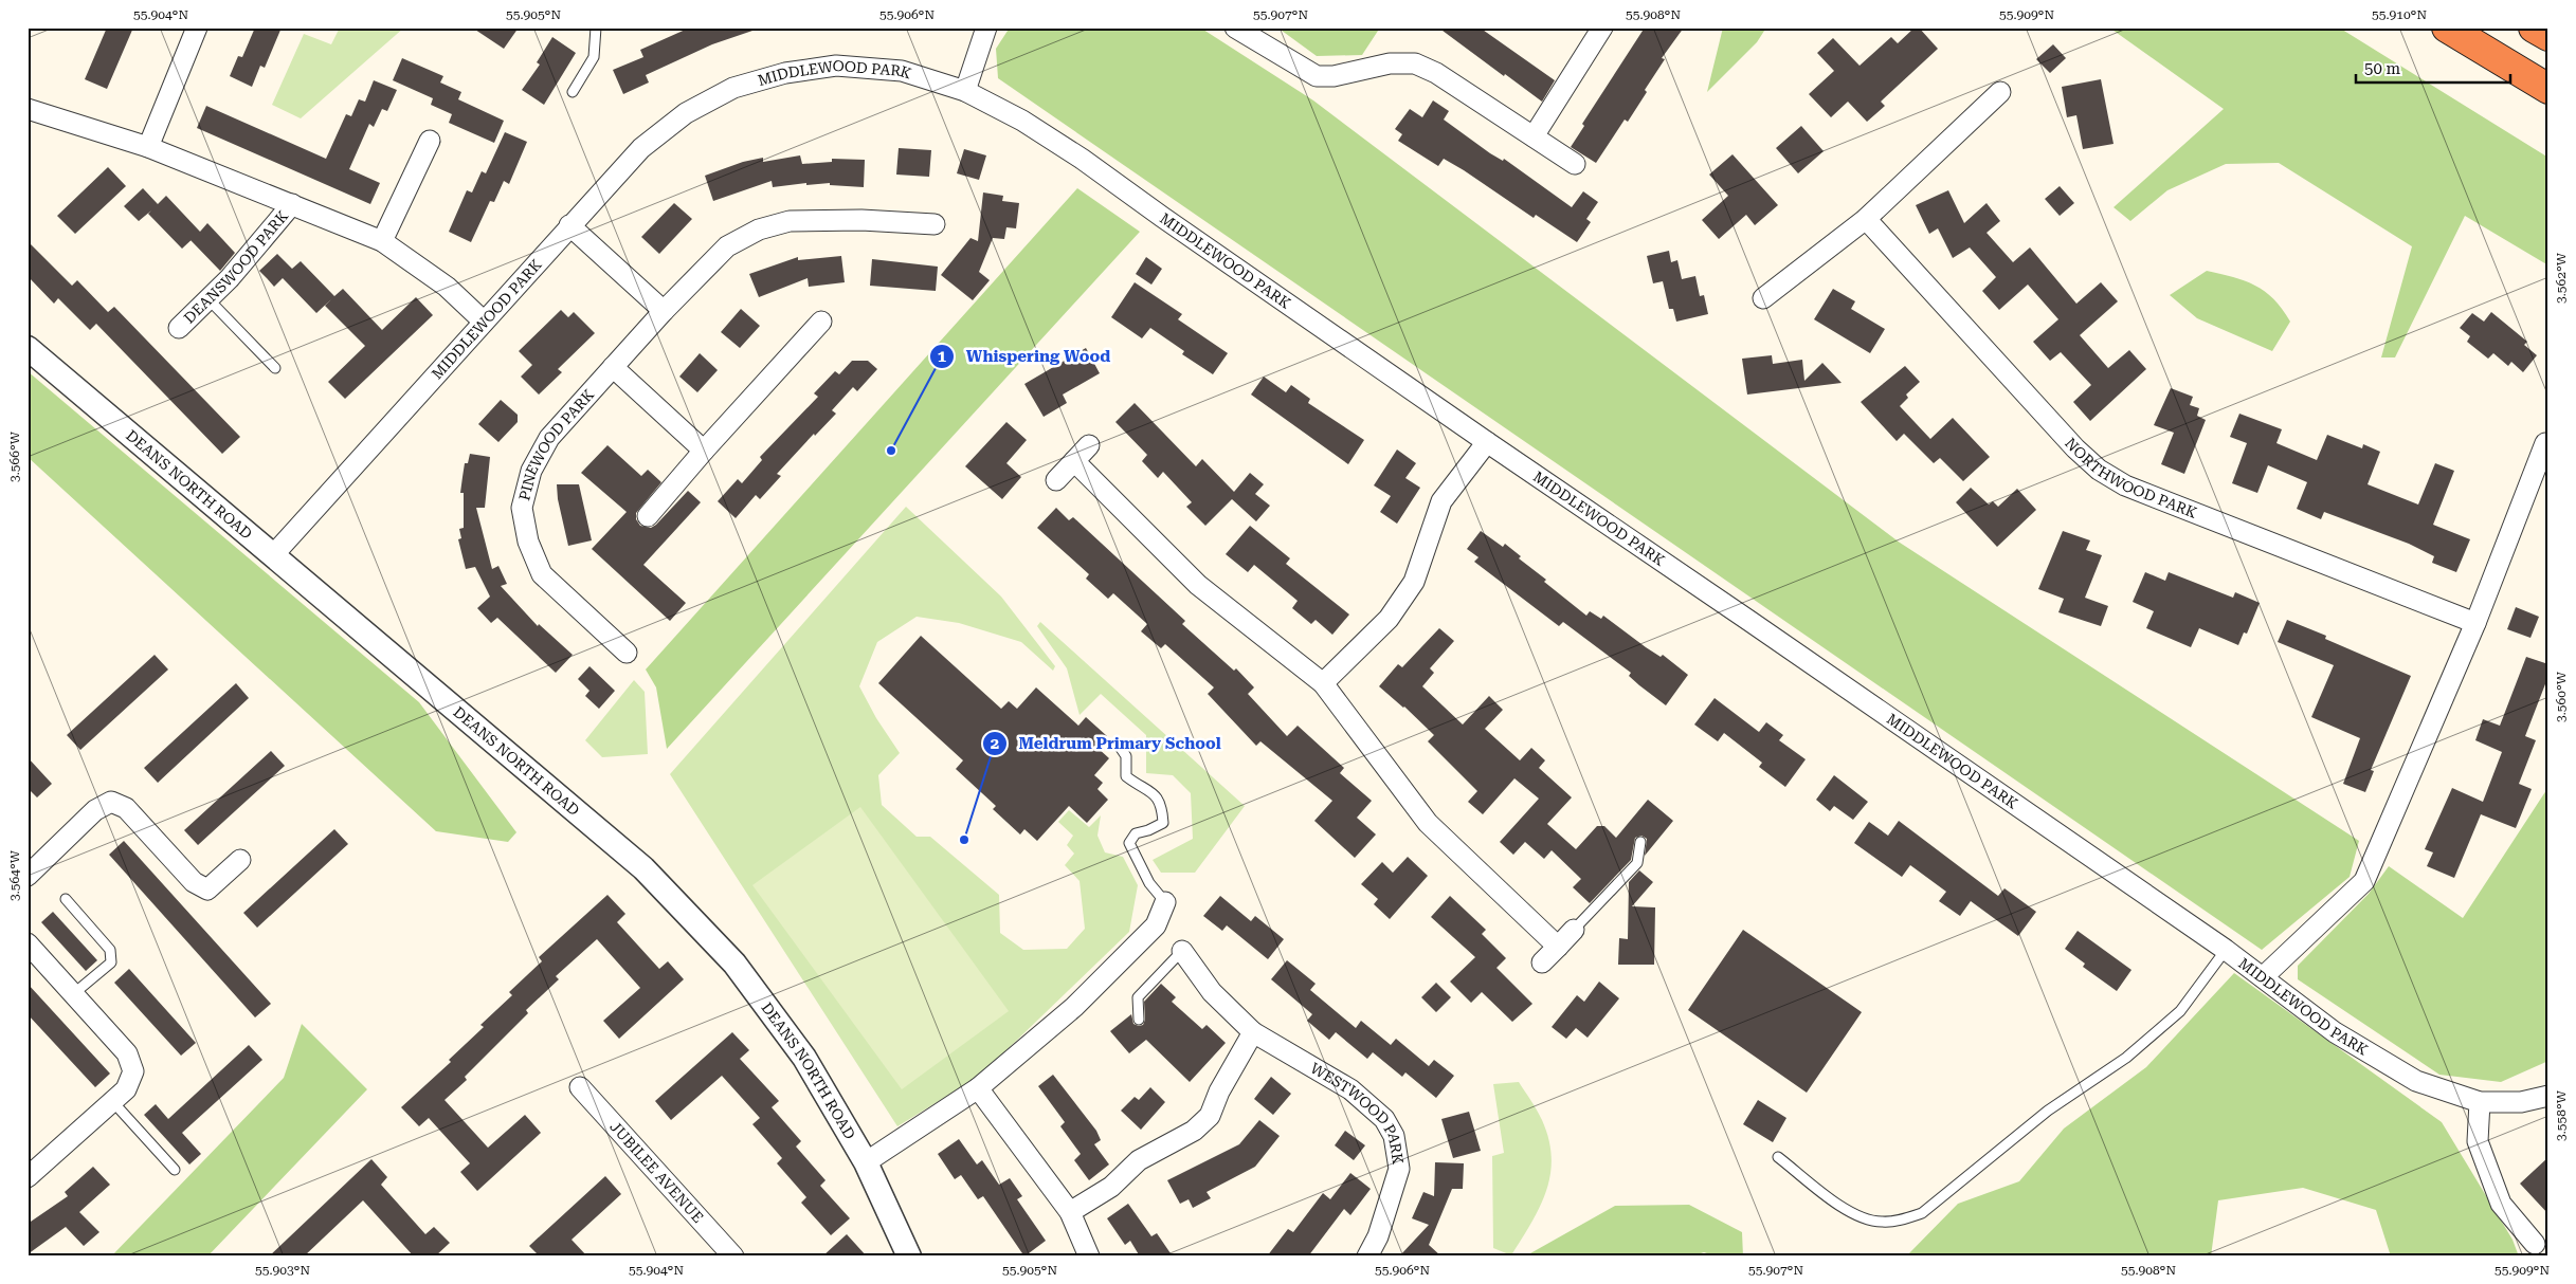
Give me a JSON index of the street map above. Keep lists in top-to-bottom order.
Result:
{
  "streets": {
    "street": [
      "MIDDLEWOOD PARK",
      "DEANSWOOD PARK",
      "PINEWOOD PARK",
      "NORTHWOOD PARK",
      "DEANS NORTH ROAD",
      "WESTWOOD PARK",
      "JUBILEE AVENUE"
    ]
  },
  "crossings": [
    ["MIDDLEWOOD PARK", "DEANSWOOD PARK"],
    ["MIDDLEWOOD PARK", "DEANS NORTH ROAD"]
  ],
  "places": ["Whispering Wood", "Meldrum Primary School"],
  "scale_bar": "50 m",
  "coordinates": [
    "55.904°N",
    "55.905°N",
    "55.906°N",
    "55.907°N",
    "55.908°N",
    "55.909°N",
    "55.910°N",
    "3.562°W",
    "3.566°W",
    "3.560°W",
    "3.564°W",
    "3.558°W",
    "55.903°N"
  ]
}
